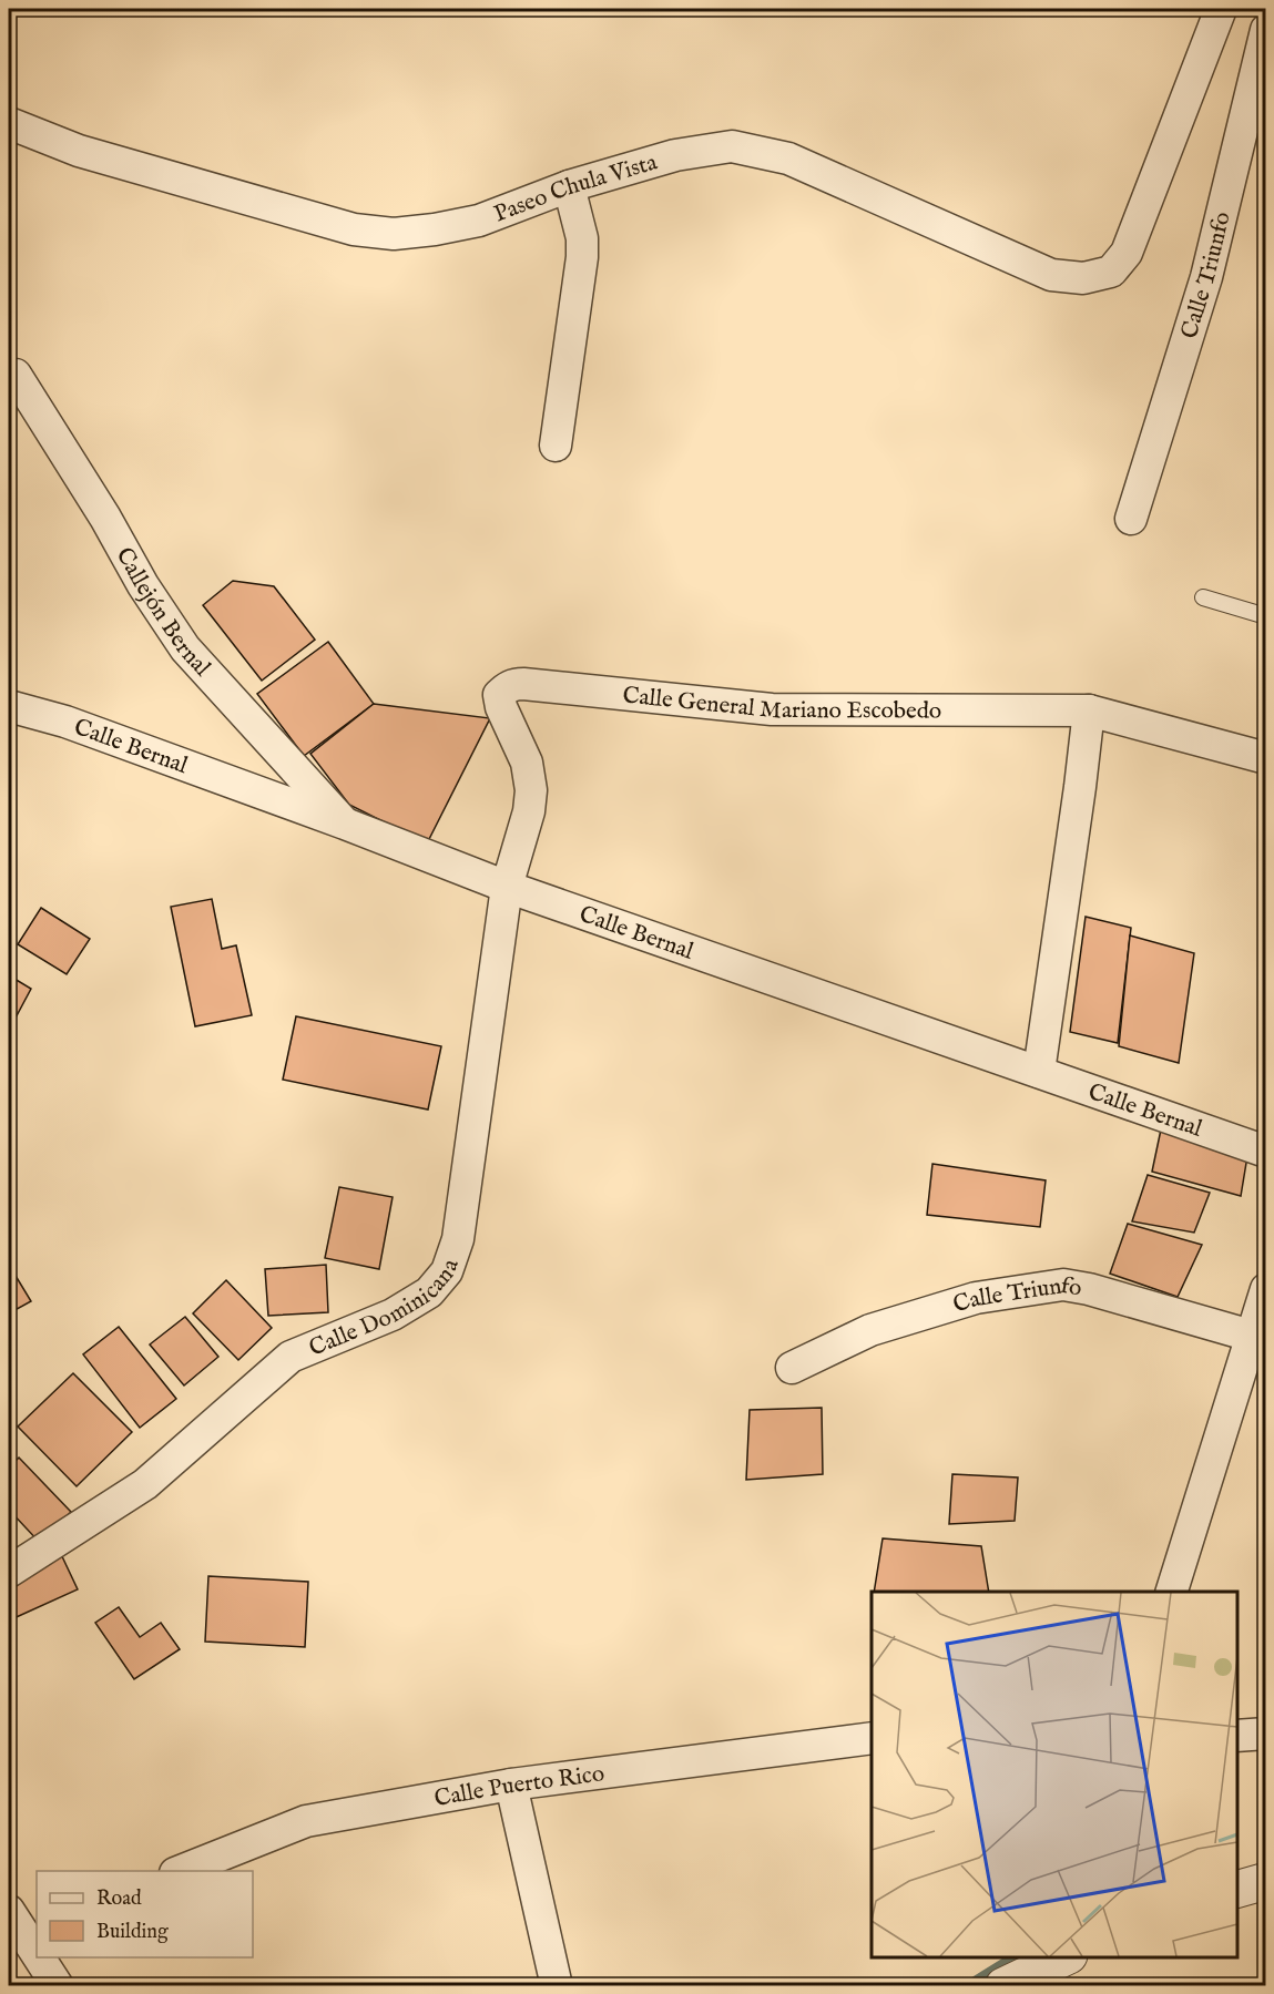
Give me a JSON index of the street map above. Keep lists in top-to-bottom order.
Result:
{
  "streets": {
    "street": [
      "Paseo Chula Vista",
      "Calle Triunfo",
      "Callejón Bernal",
      "Calle General Mariano Escobedo",
      "Calle Bernal",
      "Calle Dominicana",
      "Calle Puerto Rico"
    ]
  },
  "crossings": [
    ["Callejón Bernal", "Calle Bernal"],
    ["Calle General Mariano Escobedo", "Calle Bernal"],
    ["Calle General Mariano Escobedo", "Calle Dominicana"],
    ["Calle Bernal", "Calle Dominicana"]
  ],
  "legend": ["Road", "Building"]
}
